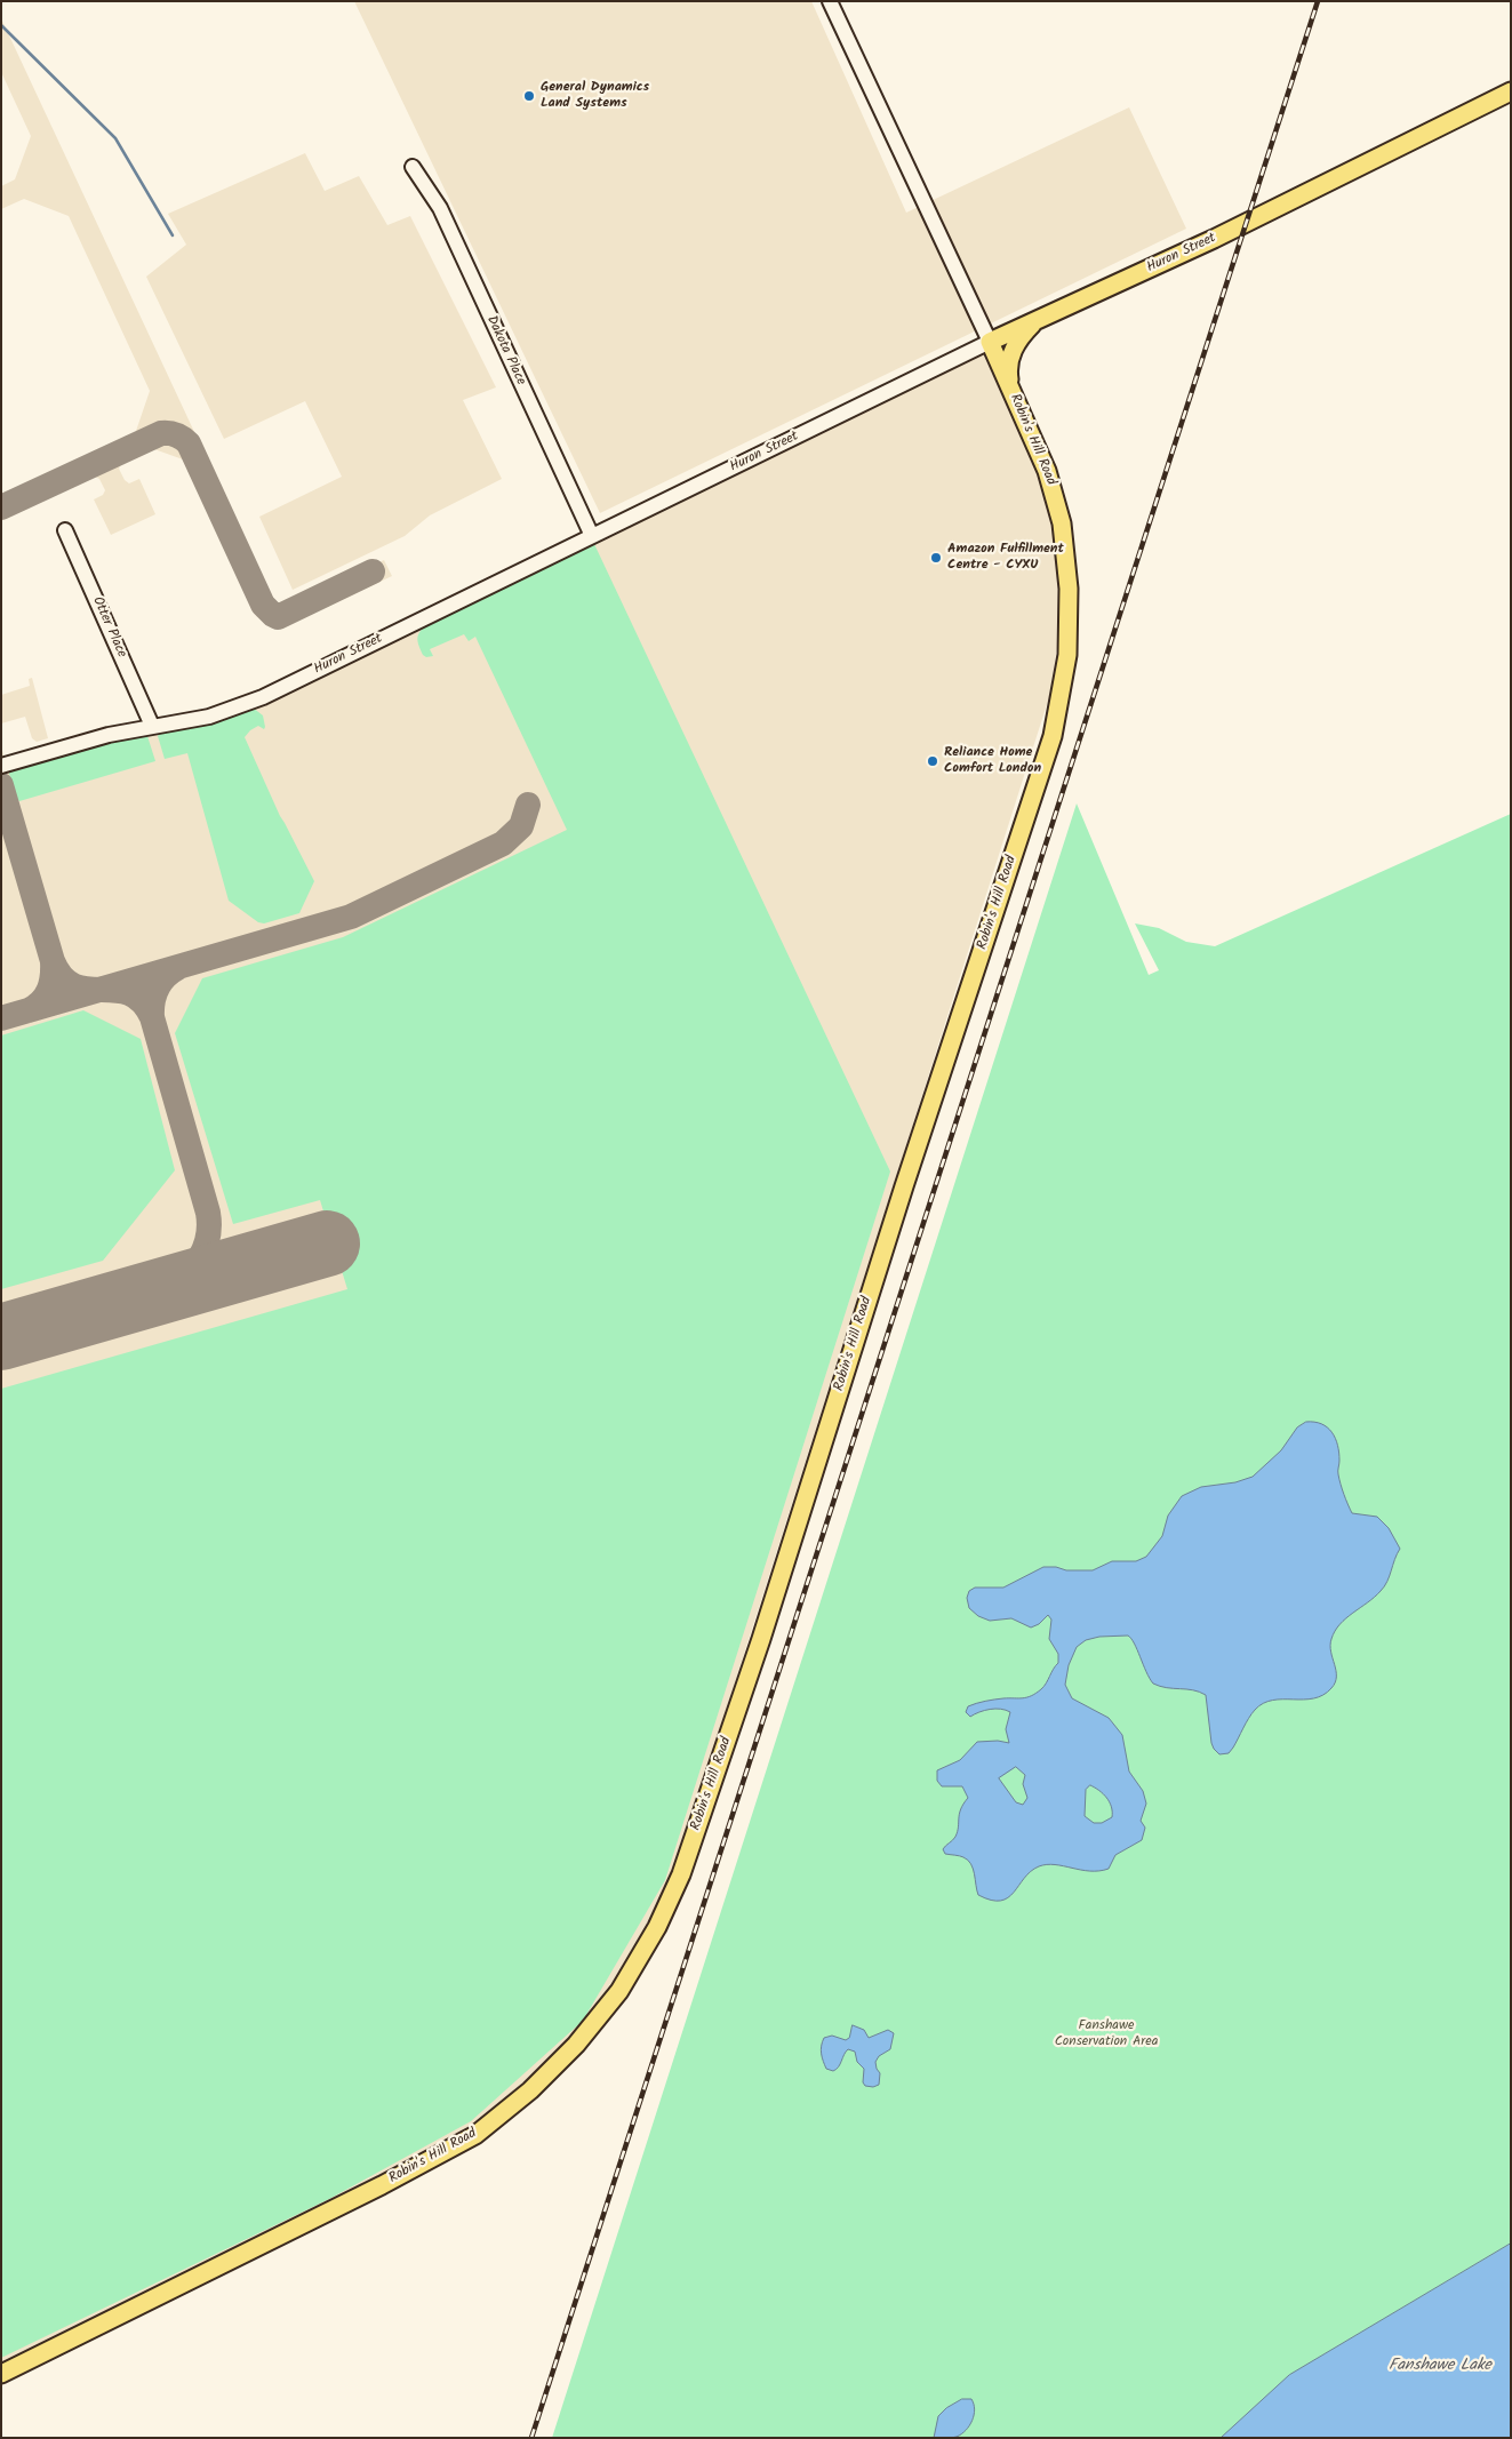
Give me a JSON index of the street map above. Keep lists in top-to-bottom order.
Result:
{
  "streets": {
    "main road": ["Huron Street", "Robin's Hill Road"],
    "street": ["Dakota Place", "Otter Place"]
  },
  "crossings": [
    ["Huron Street", "Dakota Place"],
    ["Huron Street", "Robin's Hill Road"],
    ["Huron Street", "Otter Place"]
  ],
  "water": ["Fanshawe Lake"],
  "parks": ["Fanshawe Conservation Area"],
  "places": ["General Dynamics Land Systems", "Amazon Fulfillment Centre - CYXU", "Reliance Home Comfort London"]
}
